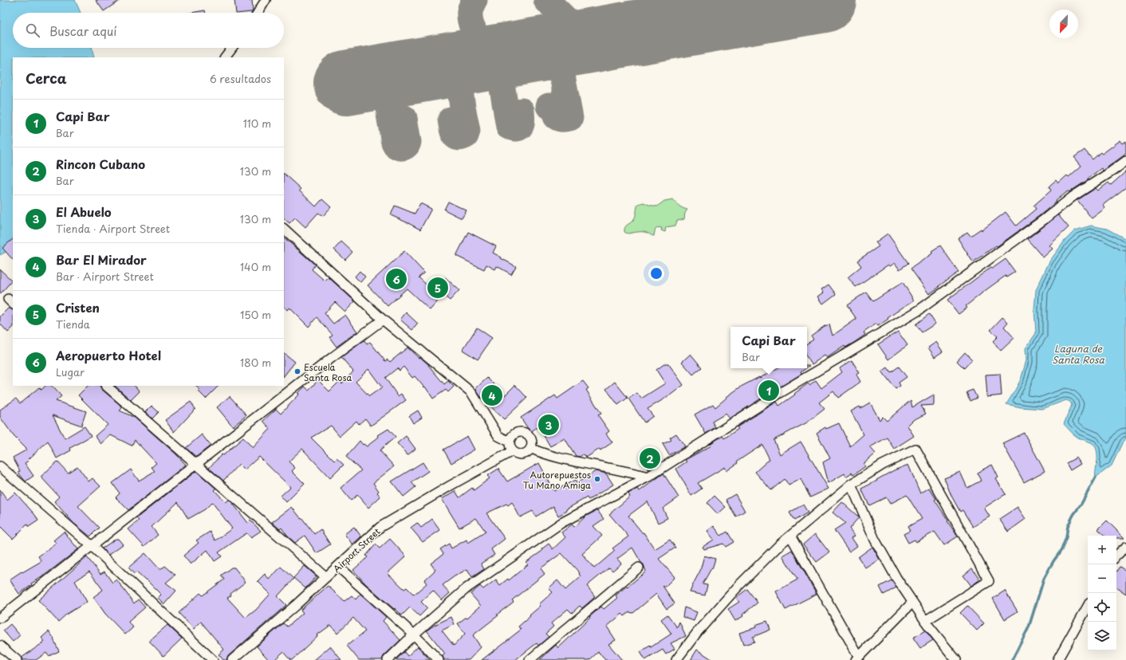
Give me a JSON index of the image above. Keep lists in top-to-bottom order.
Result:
{
  "streets": {
    "street": ["Airport Street"]
  },
  "water": ["Laguna de Santa Rosa"],
  "places": ["Escuela Santa Rosa", "Autorepuestos Tu Mano Amiga"],
  "north": "bottom left",
  "page": {
    "search": "Buscar aquí",
    "heading": ["Cerca", "6 resultados"],
    "list": [
      {
        "mark": "1",
        "name": "Capi Bar",
        "note": "Bar",
        "value": "110 m"
      },
      {
        "mark": "2",
        "name": "Rincon Cubano",
        "note": "Bar",
        "value": "130 m"
      },
      {
        "mark": "3",
        "name": "El Abuelo",
        "note": "Tienda · Airport Street",
        "value": "130 m"
      },
      {
        "mark": "4",
        "name": "Bar El Mirador",
        "note": "Bar · Airport Street",
        "value": "140 m"
      },
      {
        "mark": "5",
        "name": "Cristen",
        "note": "Tienda",
        "value": "150 m"
      },
      {
        "mark": "6",
        "name": "Aeropuerto Hotel",
        "note": "Lugar",
        "value": "180 m"
      }
    ],
    "pins": [
      "6",
      "5",
      "1",
      "4",
      "3",
      "2"
    ],
    "popup": ["Capi Bar", "Bar"],
    "map_buttons": ["+", "−"]
  }
}
